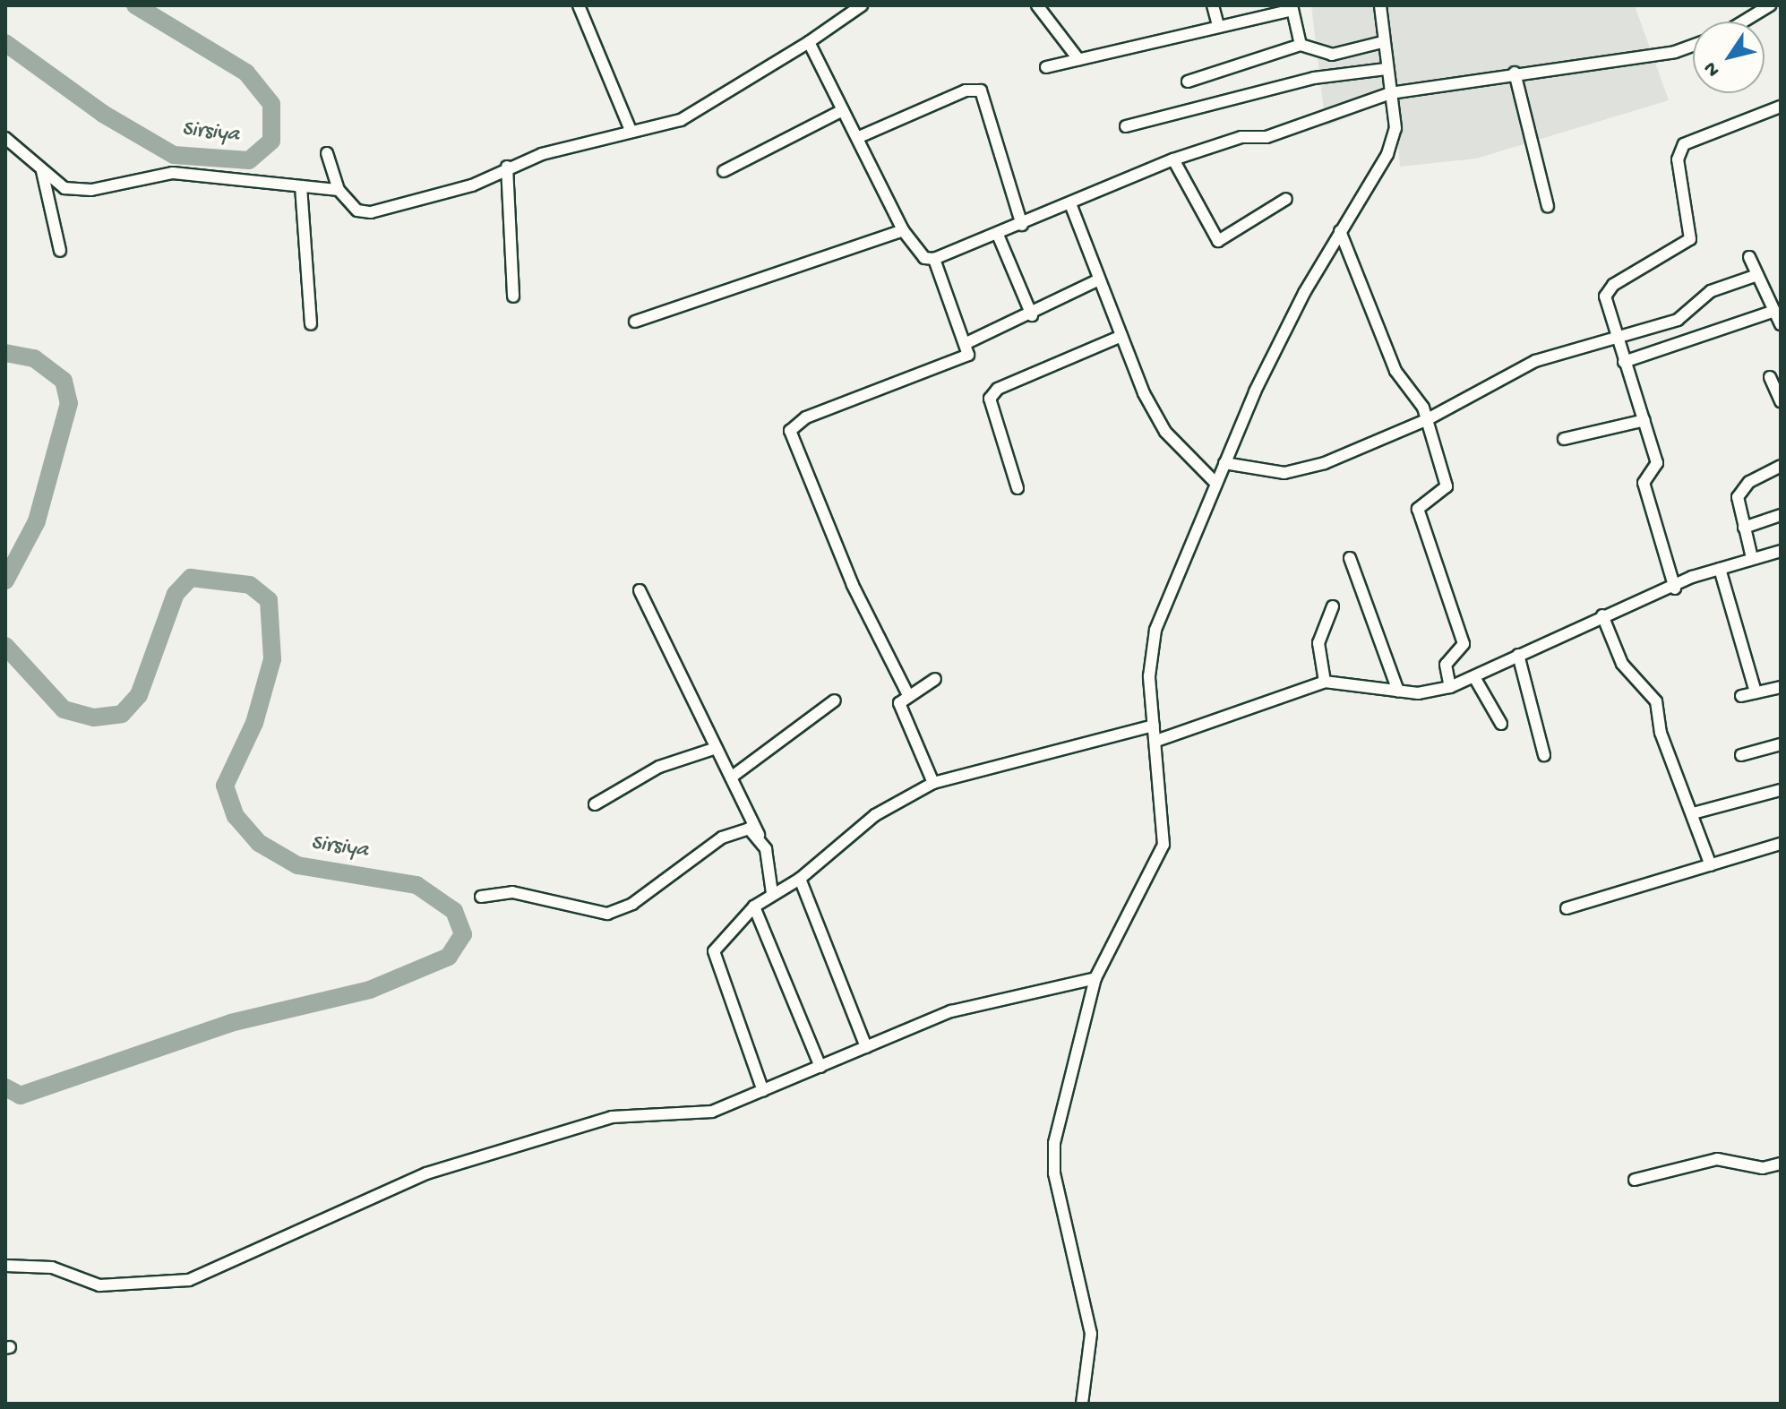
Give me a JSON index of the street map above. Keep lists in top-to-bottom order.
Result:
{
  "water": ["Sirsiya"],
  "north": "bottom left"
}
